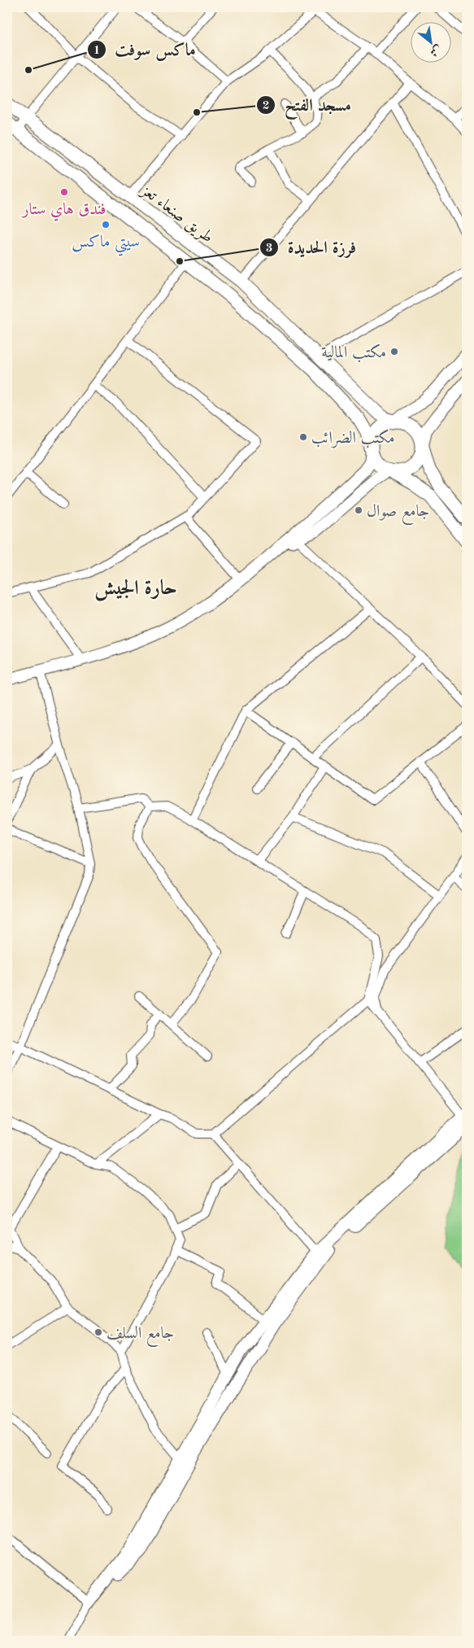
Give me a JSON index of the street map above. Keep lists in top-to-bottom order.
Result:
{
  "streets": {
    "highway": ["طريق صنعاء تعز"]
  },
  "districts": ["حارة الجيش"],
  "places": [
    "ماكس سوفت",
    "مسجد الفتح",
    "فندق هاي ستار",
    "سيتي ماكس",
    "فرزة الحديدة",
    "مكتب المالية",
    "مكتب الضرائب",
    "جامع صوال",
    "جامع السلف"
  ],
  "north": "bottom right"
}
